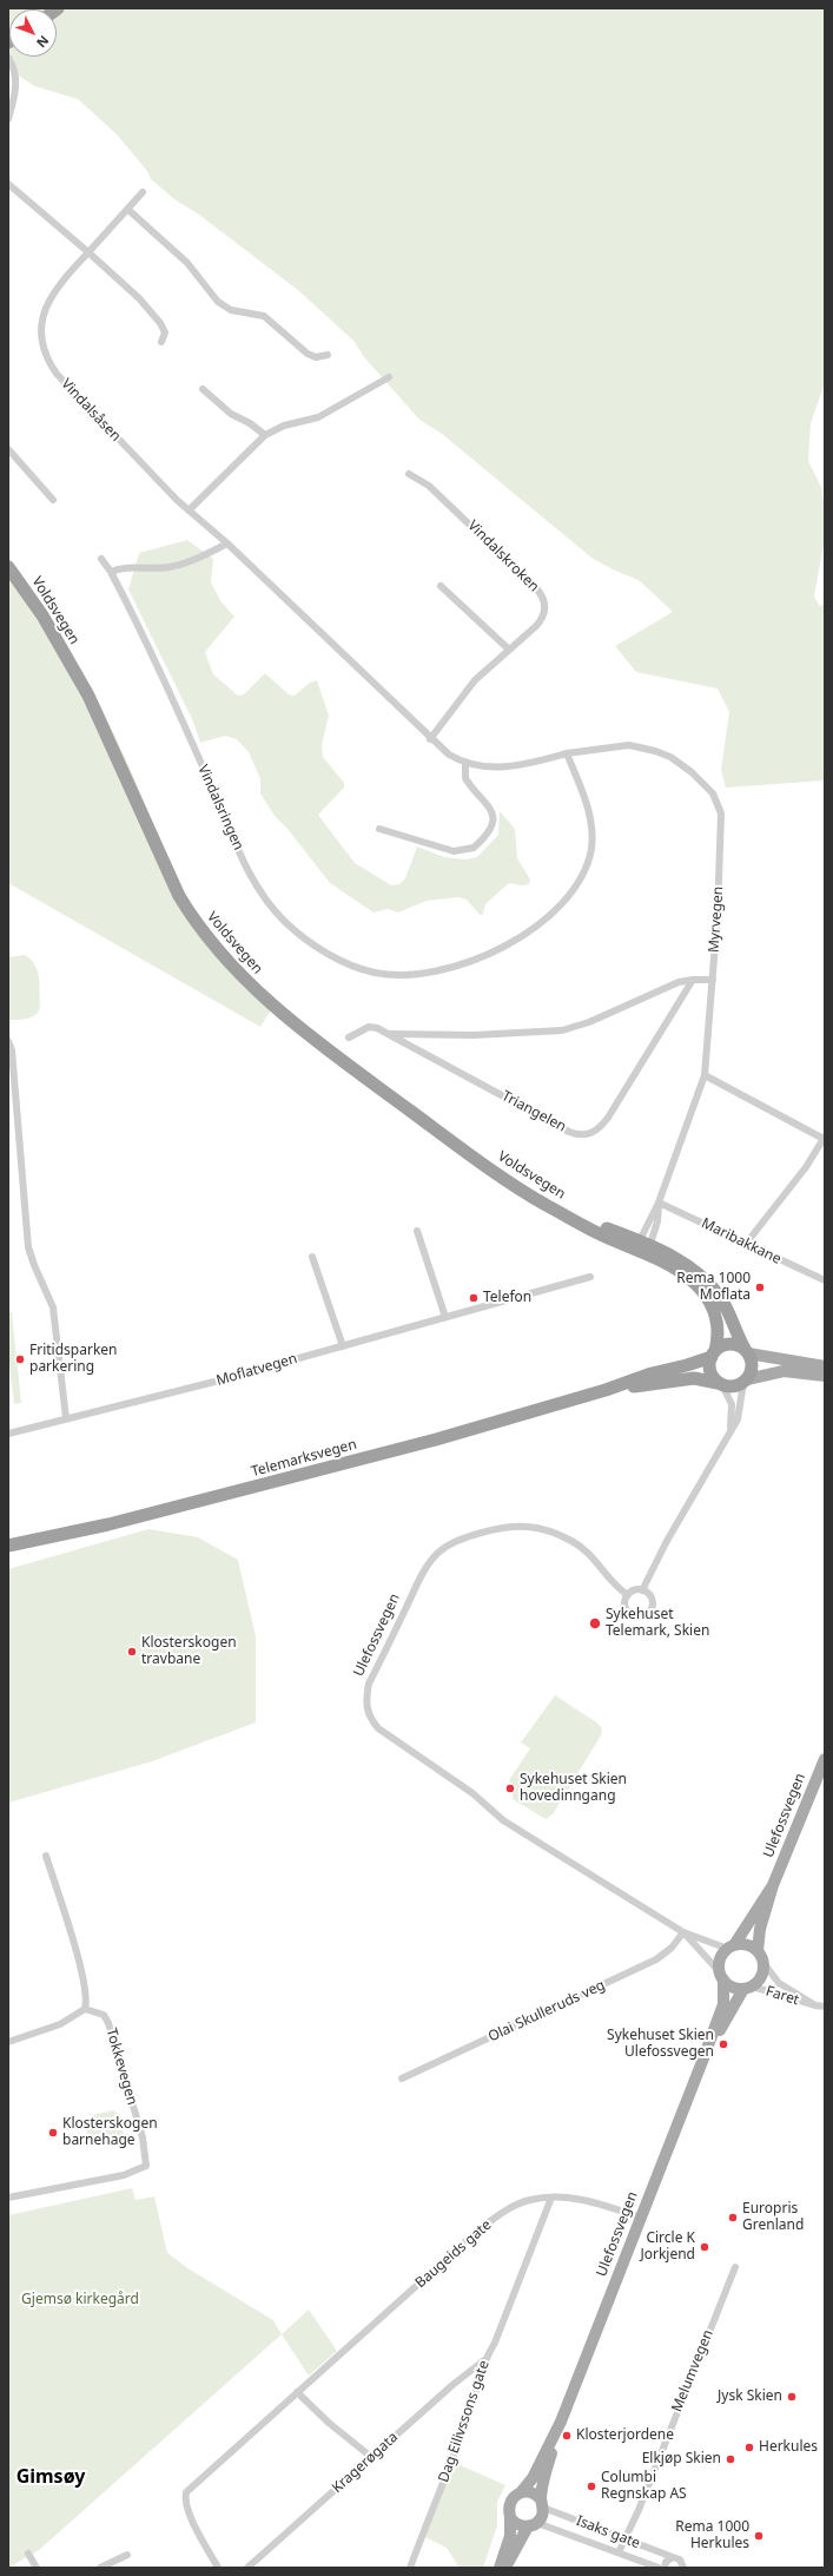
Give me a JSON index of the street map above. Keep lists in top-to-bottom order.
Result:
{
  "streets": {
    "highway": ["Voldsvegen", "Telemarksvegen"],
    "main road": ["Ulefossvegen"],
    "street": [
      "Vindalsåsen",
      "Vindalskroken",
      "Vindalsringen",
      "Myrvegen",
      "Triangelen",
      "Maribakkane",
      "Moflatvegen",
      "Faret",
      "Olai Skulleruds veg",
      "Tokkevegen",
      "Baugeids gate",
      "Melumvegen",
      "Dag Eilivssons gate",
      "Kragerøgata",
      "Isaks gate"
    ]
  },
  "crossings": [
    ["Voldsvegen", "Myrvegen"],
    ["Voldsvegen", "Telemarksvegen"],
    ["Vindalsringen", "Myrvegen"],
    ["Myrvegen", "Triangelen"],
    ["Myrvegen", "Maribakkane"],
    ["Ulefossvegen", "Faret"],
    ["Ulefossvegen", "Olai Skulleruds veg"],
    ["Ulefossvegen", "Baugeids gate"],
    ["Ulefossvegen", "Isaks gate"],
    ["Baugeids gate", "Dag Eilivssons gate"],
    ["Melumvegen", "Isaks gate"],
    ["Dag Eilivssons gate", "Kragerøgata"]
  ],
  "districts": ["Gimsøy"],
  "parks": ["Gjemsø kirkegård"],
  "places": [
    "Rema 1000 Moflata",
    "Telefon",
    "Fritidsparken parkering",
    "Sykehuset Telemark, Skien",
    "Klosterskogen travbane",
    "Sykehuset Skien hovedinngang",
    "Sykehuset Skien Ulefossvegen",
    "Klosterskogen barnehage",
    "Europris Grenland",
    "Circle K Jorkjend",
    "Jysk Skien",
    "Klosterjordene",
    "Herkules",
    "Elkjøp Skien",
    "Columbi Regnskap AS",
    "Rema 1000 Herkules"
  ],
  "north": "bottom right"
}
